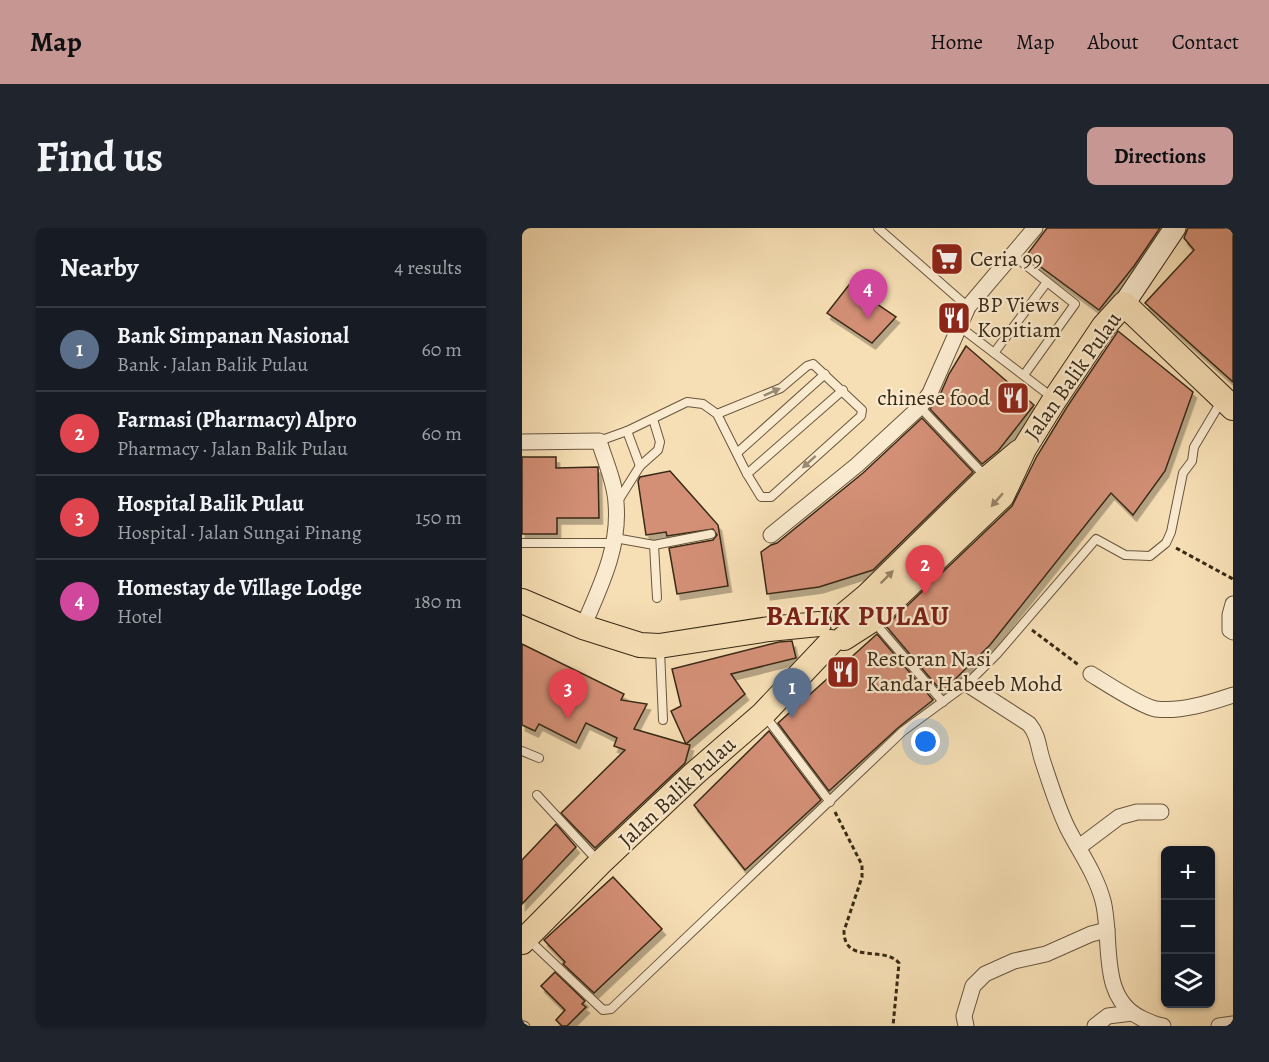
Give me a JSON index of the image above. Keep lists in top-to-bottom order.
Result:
{
  "streets": {
    "main road": ["Jalan Balik Pulau"]
  },
  "districts": ["BALIK PULAU"],
  "places": {
    "supermarket": ["Ceria 99"],
    "restaurant": ["BP Views Kopitiam", "chinese food", "Restoran Nasi Kandar Habeeb Mohd"]
  },
  "page": {
    "header": "Map",
    "nav": [
      "Home",
      "Map",
      "About",
      "Contact"
    ],
    "buttons": "Directions",
    "title": "Find us",
    "heading": ["Nearby", "4 results"],
    "pins": [
      "4",
      "2",
      "1",
      "3"
    ],
    "list": [
      {
        "mark": "1",
        "name": "Bank Simpanan Nasional",
        "note": "Bank · Jalan Balik Pulau",
        "value": "60 m"
      },
      {
        "mark": "2",
        "name": "Farmasi (Pharmacy) Alpro",
        "note": "Pharmacy · Jalan Balik Pulau",
        "value": "60 m"
      },
      {
        "mark": "3",
        "name": "Hospital Balik Pulau",
        "note": "Hospital · Jalan Sungai Pinang",
        "value": "150 m"
      },
      {
        "mark": "4",
        "name": "Homestay de Village Lodge",
        "note": "Hotel",
        "value": "180 m"
      }
    ],
    "map_buttons": ["+", "−"]
  }
}
